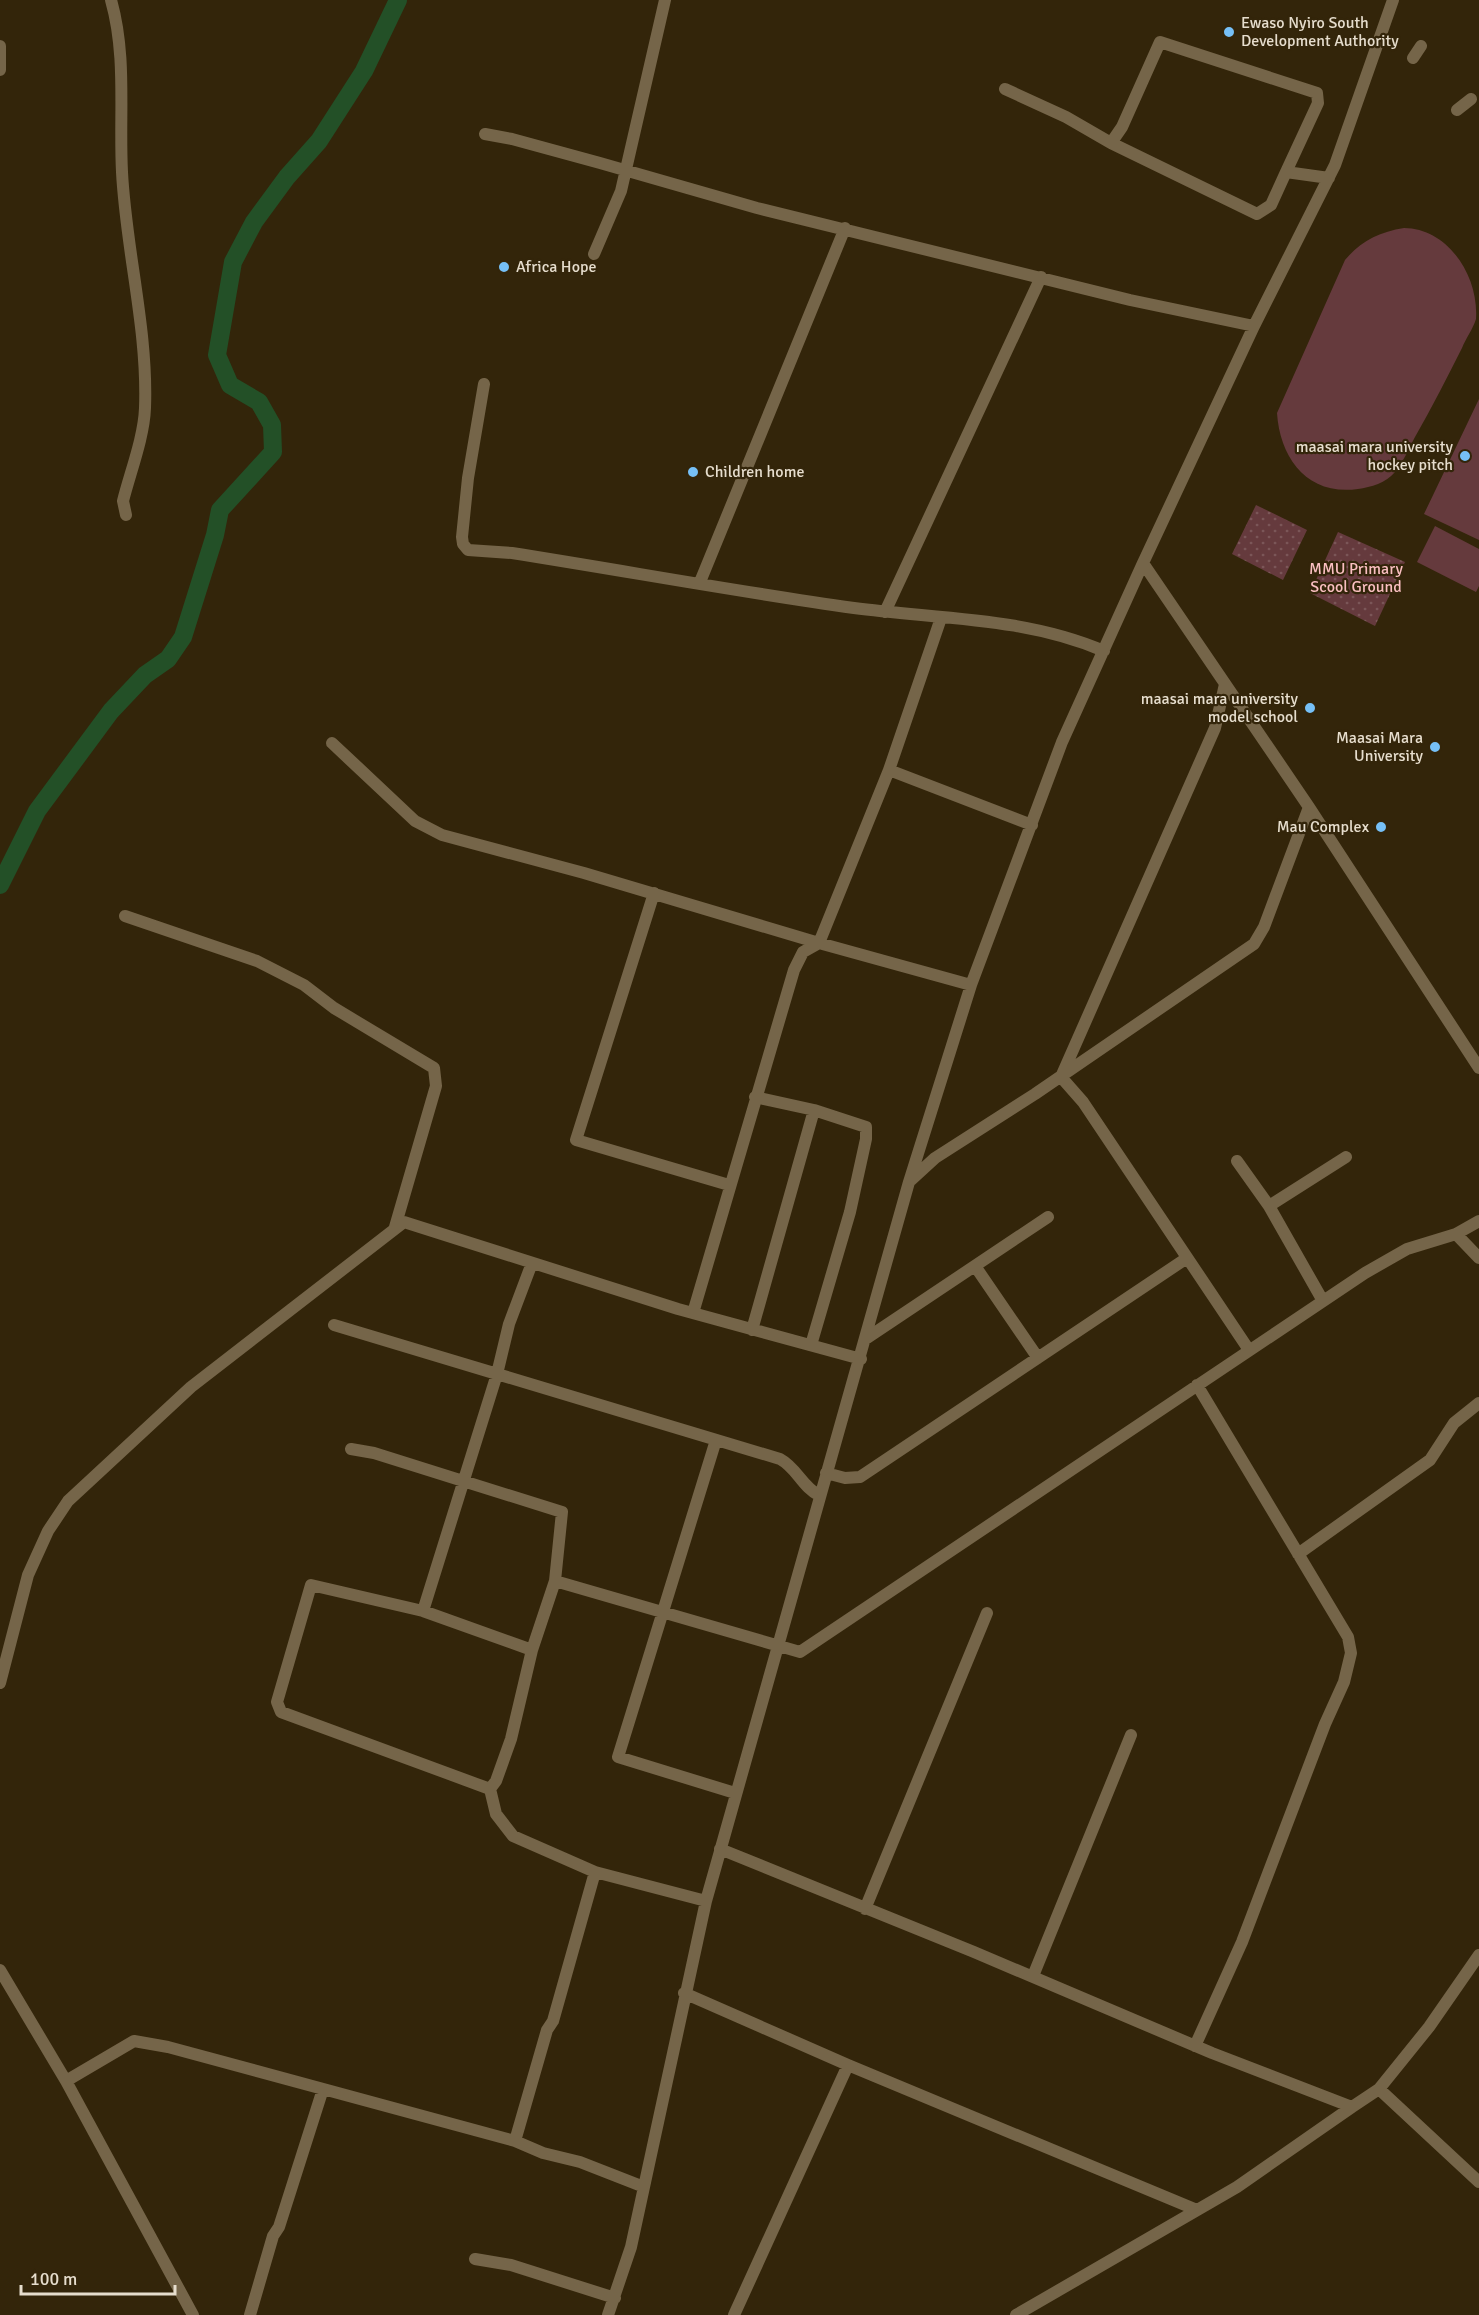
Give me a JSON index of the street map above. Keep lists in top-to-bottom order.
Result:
{
  "parks": ["MMU Primary Scool Ground"],
  "places": [
    "Ewaso Nyiro South Development Authority",
    "Africa Hope",
    "maasai mara university hockey pitch",
    "Children home",
    "maasai mara university model school",
    "Maasai Mara University",
    "Mau Complex"
  ],
  "scale_bar": "100 m"
}
